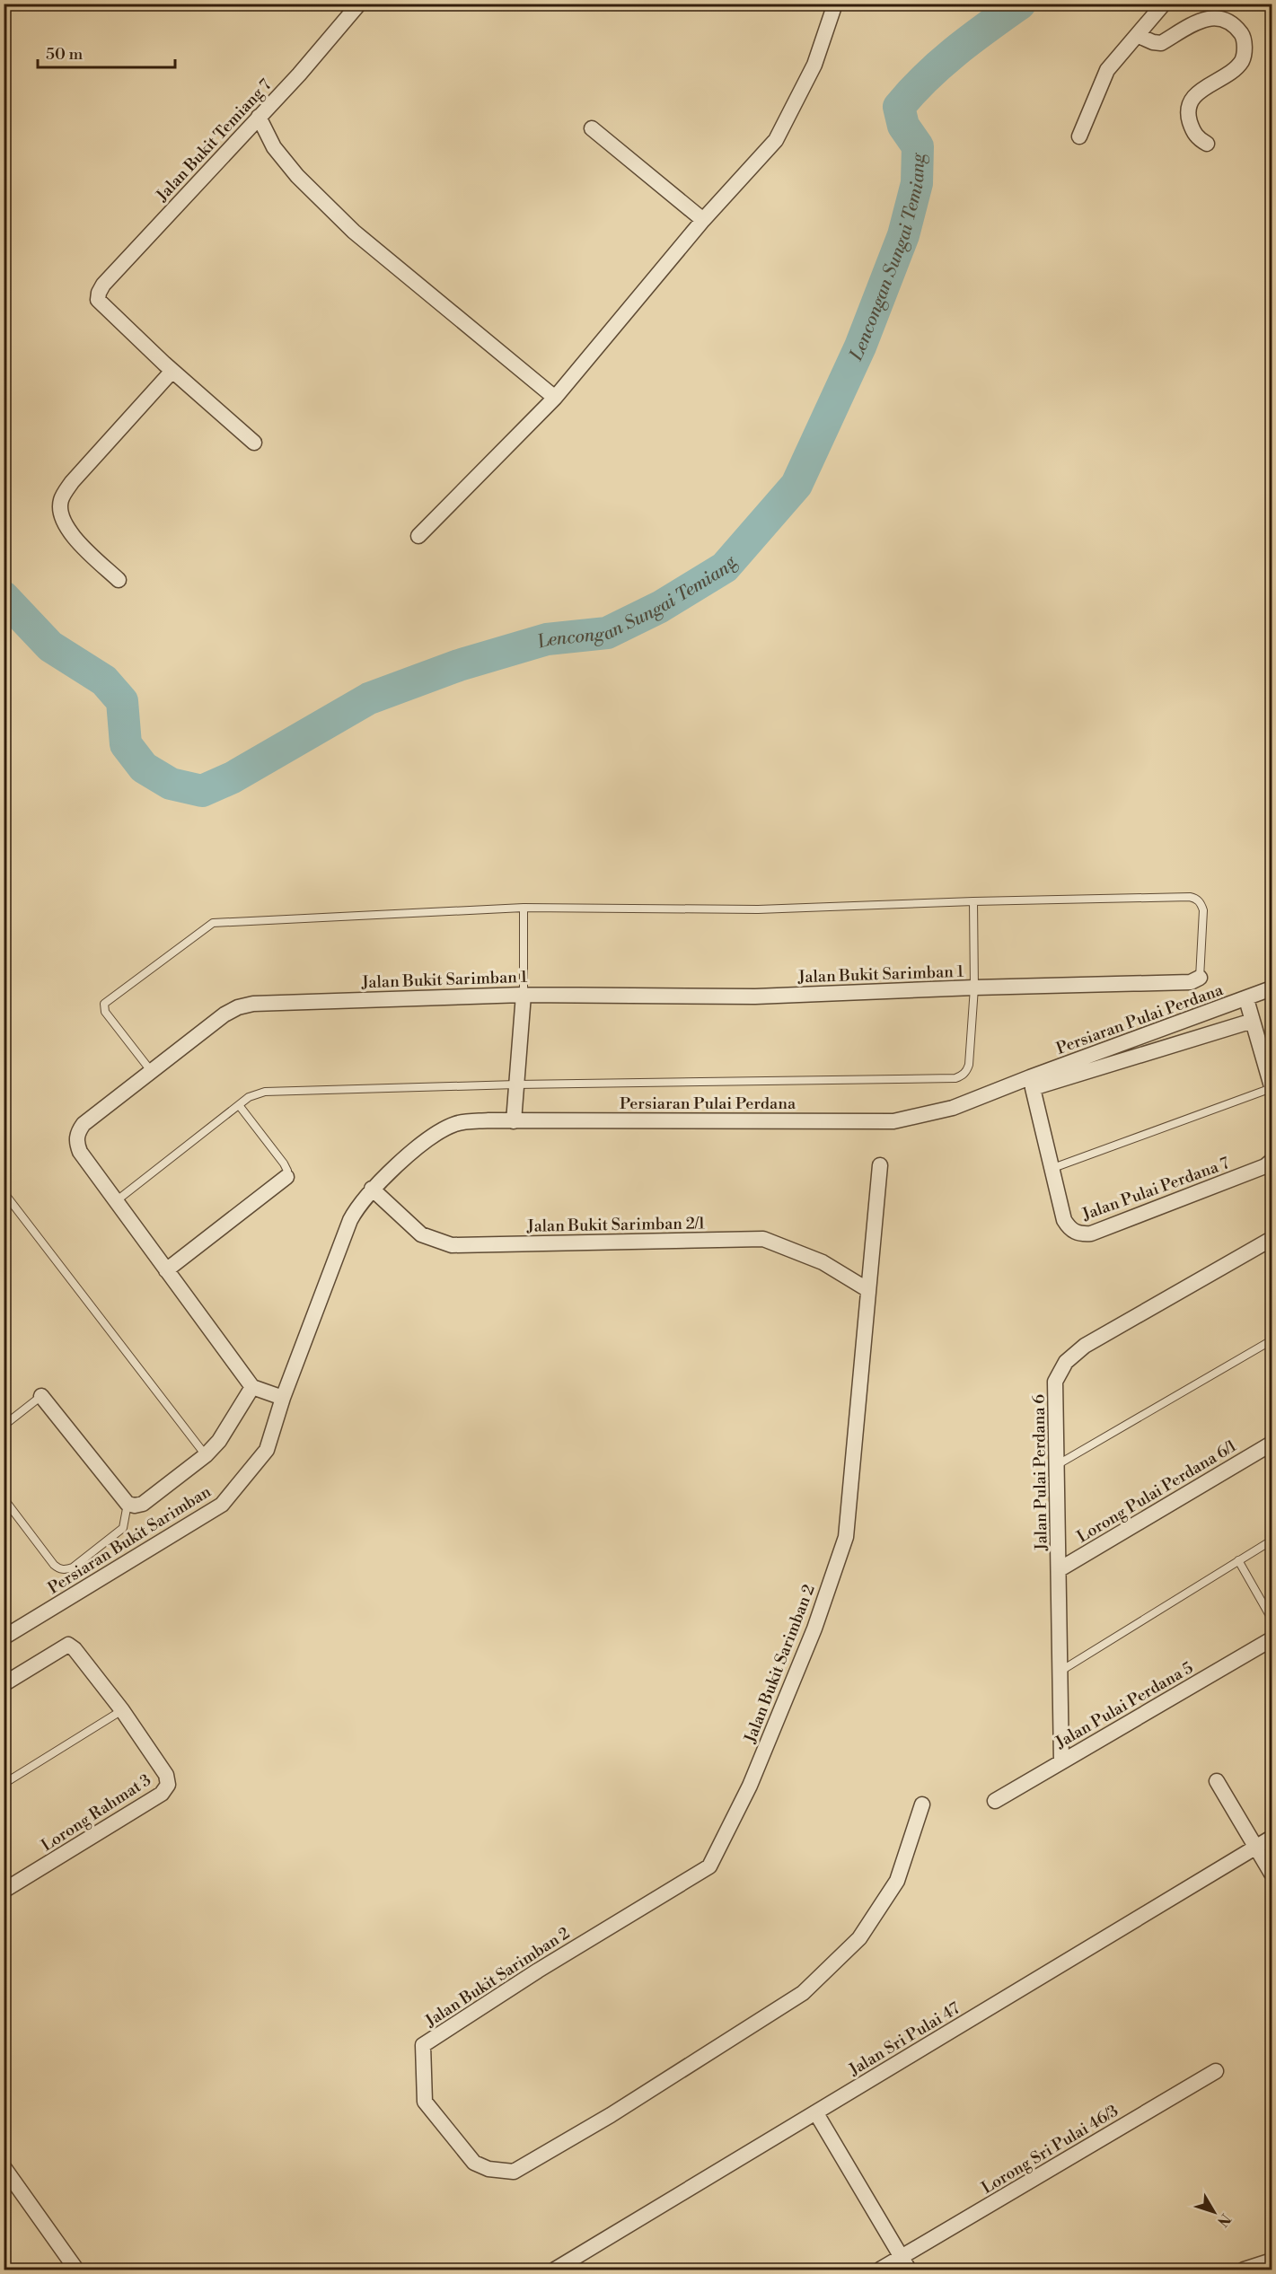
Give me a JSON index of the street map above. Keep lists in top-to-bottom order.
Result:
{
  "streets": {
    "street": [
      "Jalan Bukit Temiang 7",
      "Jalan Bukit Sarimban 1",
      "Persiaran Pulai Perdana",
      "Jalan Pulai Perdana 7",
      "Jalan Bukit Sarimban 2/1",
      "Jalan Pulai Perdana 6",
      "Lorong Pulai Perdana 6/1",
      "Persiaran Bukit Sarimban",
      "Jalan Bukit Sarimban 2",
      "Jalan Pulai Perdana 5",
      "Lorong Rahmat 3",
      "Jalan Sri Pulai 47",
      "Lorong Sri Pulai 46/3"
    ]
  },
  "crossings": [
    ["Persiaran Pulai Perdana", "Jalan Bukit Sarimban 2/1"],
    ["Persiaran Pulai Perdana", "Persiaran Bukit Sarimban"],
    ["Jalan Bukit Sarimban 2/1", "Jalan Bukit Sarimban 2"],
    ["Jalan Pulai Perdana 6", "Lorong Pulai Perdana 6/1"],
    ["Jalan Pulai Perdana 6", "Jalan Pulai Perdana 5"]
  ],
  "water": ["Lencongan Sungai Temiang"],
  "scale_bar": "50 m",
  "north": "bottom right"
}
